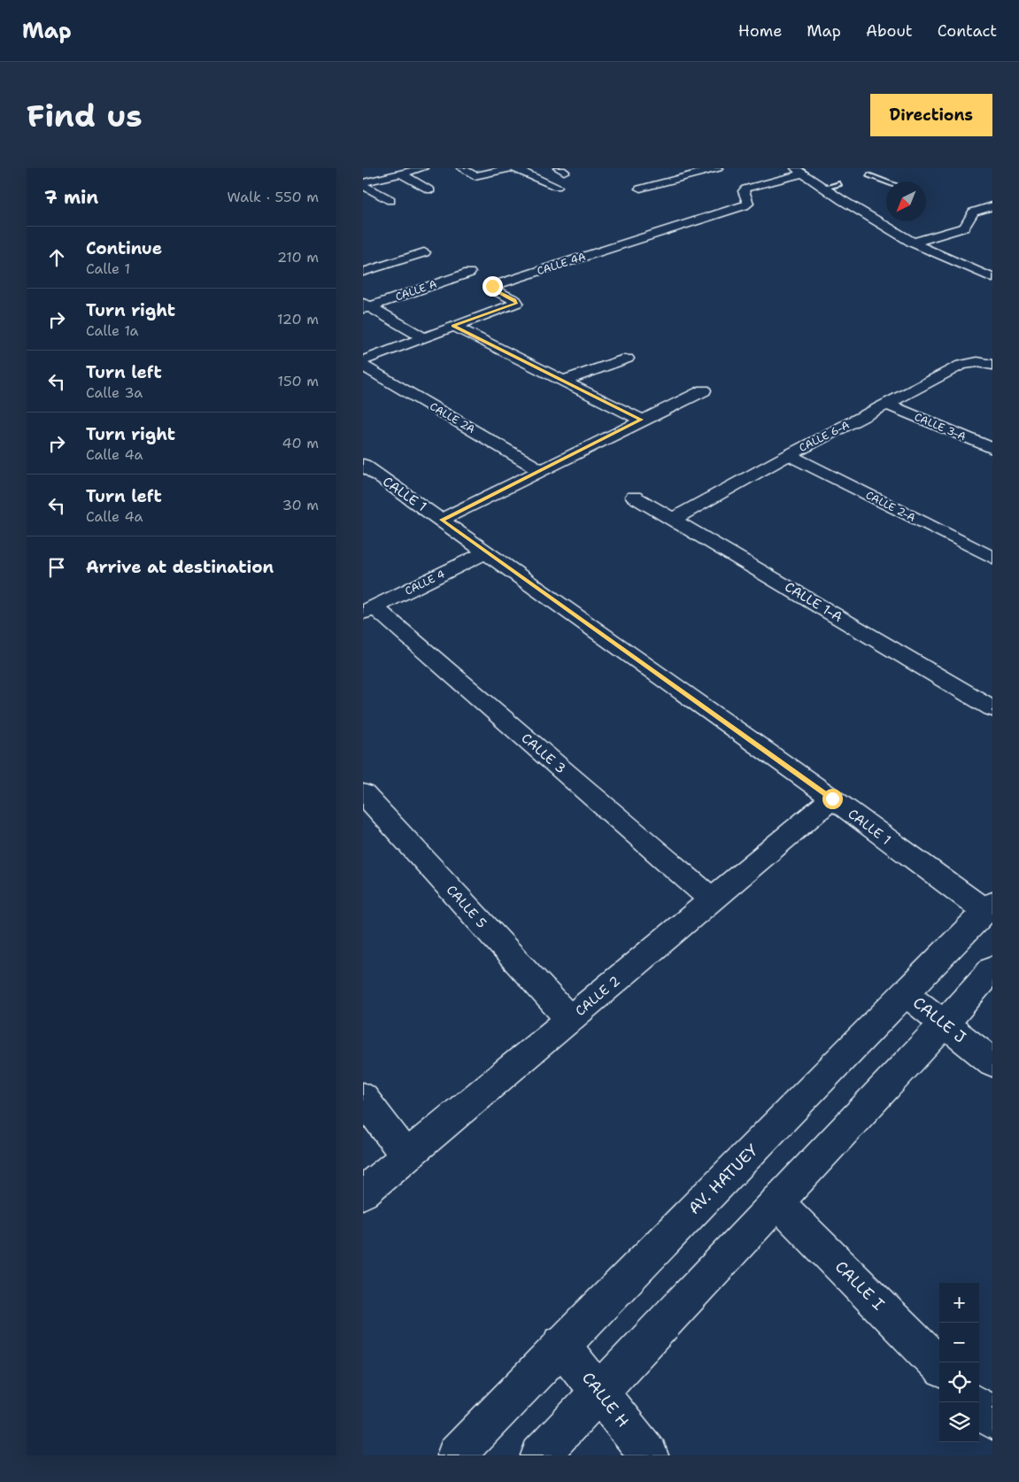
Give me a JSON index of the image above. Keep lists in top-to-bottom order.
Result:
{
  "streets": {
    "street": [
      "CALLE 4A",
      "CALLE A",
      "CALLE 2A",
      "CALLE 3-A",
      "CALLE 6-A",
      "CALLE 1",
      "CALLE 2-A",
      "CALLE 4",
      "CALLE 1-A",
      "CALLE 3",
      "CALLE 5",
      "CALLE 2",
      "CALLE J",
      "AV. HATUEY",
      "CALLE I",
      "CALLE H"
    ]
  },
  "crossings": [
    ["CALLE 3-A", "CALLE 6-A"],
    ["CALLE 6-A", "CALLE 2-A"],
    ["CALLE 6-A", "CALLE 1-A"],
    ["CALLE 1", "CALLE 4"],
    ["CALLE 1", "CALLE 2"],
    ["CALLE 1", "AV. HATUEY"],
    ["CALLE 4", "CALLE 3"],
    ["CALLE 3", "CALLE 2"],
    ["CALLE 5", "CALLE 2"],
    ["CALLE J", "AV. HATUEY"],
    ["AV. HATUEY", "CALLE H"]
  ],
  "north": "bottom left",
  "page": {
    "header": "Map",
    "nav": [
      "Home",
      "Map",
      "About",
      "Contact"
    ],
    "buttons": "Directions",
    "title": "Find us",
    "heading": ["7 min", "Walk · 550 m"],
    "list": [
      ["Continue", "Calle 1", "210 m"],
      ["Turn right", "Calle 1a", "120 m"],
      ["Turn left", "Calle 3a", "150 m"],
      ["Turn right", "Calle 4a", "40 m"],
      ["Turn left", "Calle 4a", "30 m"],
      "Arrive at destination"
    ],
    "map_buttons": ["+", "−"]
  }
}
